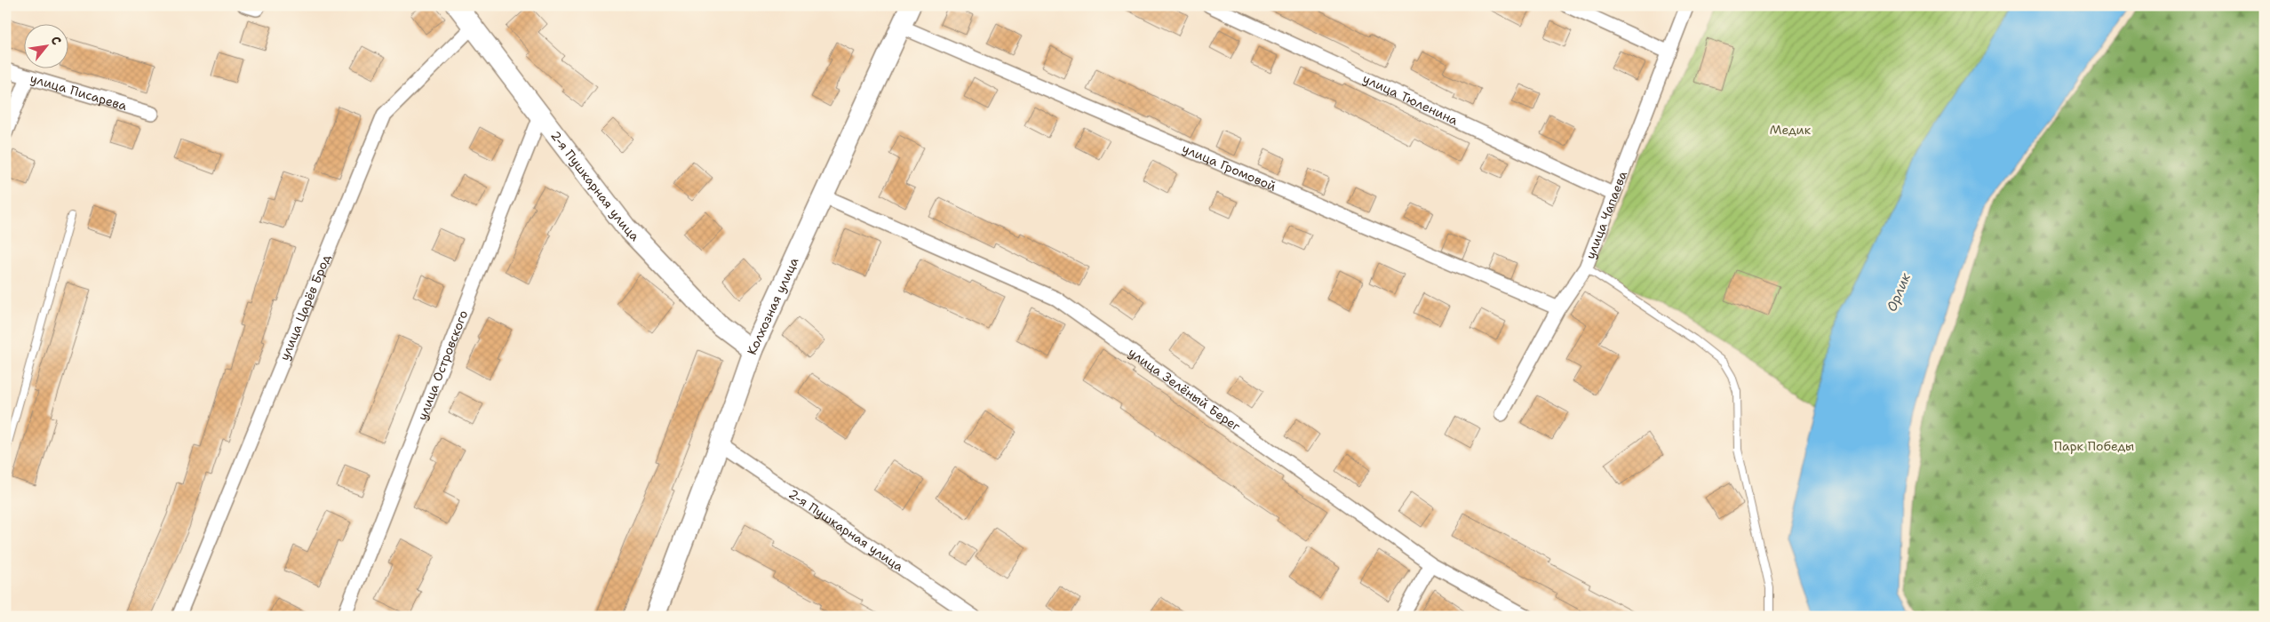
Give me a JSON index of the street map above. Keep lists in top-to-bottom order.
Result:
{
  "streets": {
    "main road": ["2-я Пушкарная улица", "Колхозная улица"],
    "street": [
      "улица Писарева",
      "улица Тюленина",
      "улица Громовой",
      "улица Чапаева",
      "улица Царёв Брод",
      "улица Островского",
      "улица Зелёный Берег"
    ]
  },
  "crossings": [
    ["улица Тюленина", "улица Чапаева"],
    ["улица Громовой", "улица Чапаева"],
    ["улица Громовой", "Колхозная улица"],
    ["2-я Пушкарная улица", "улица Царёв Брод"],
    ["2-я Пушкарная улица", "Колхозная улица"],
    ["2-я Пушкарная улица", "улица Островского"],
    ["Колхозная улица", "улица Зелёный Берег"]
  ],
  "water": ["Орлик"],
  "parks": ["Медик", "Парк Победы"],
  "north": "top right"
}
